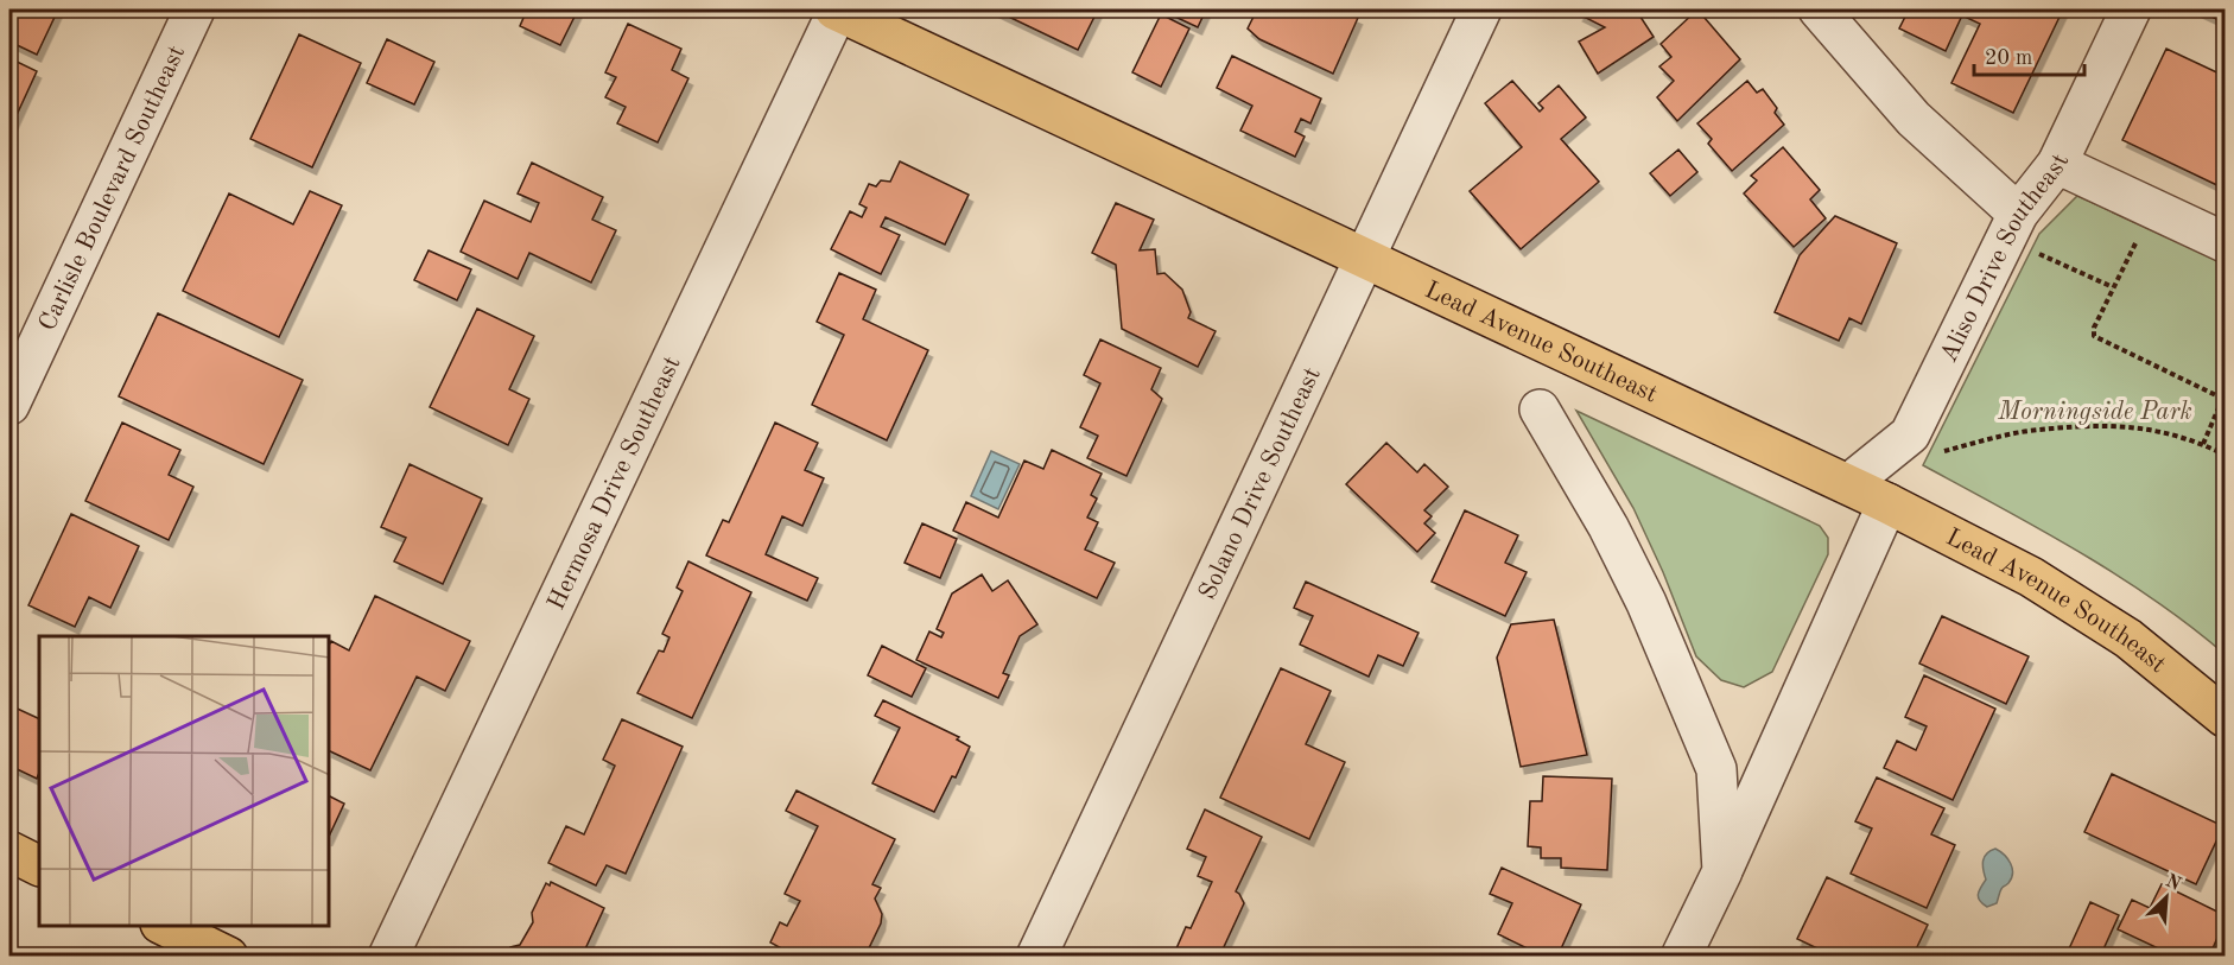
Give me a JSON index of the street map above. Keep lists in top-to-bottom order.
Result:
{
  "streets": {
    "main road": ["Lead Avenue Southeast"],
    "street": [
      "Carlisle Boulevard Southeast",
      "Aliso Drive Southeast",
      "Hermosa Drive Southeast",
      "Solano Drive Southeast"
    ]
  },
  "crossings": [
    ["Aliso Drive Southeast", "Lead Avenue Southeast"],
    ["Lead Avenue Southeast", "Hermosa Drive Southeast"],
    ["Lead Avenue Southeast", "Solano Drive Southeast"]
  ],
  "parks": ["Morningside Park"],
  "scale_bar": "20 m",
  "north": "top right"
}
